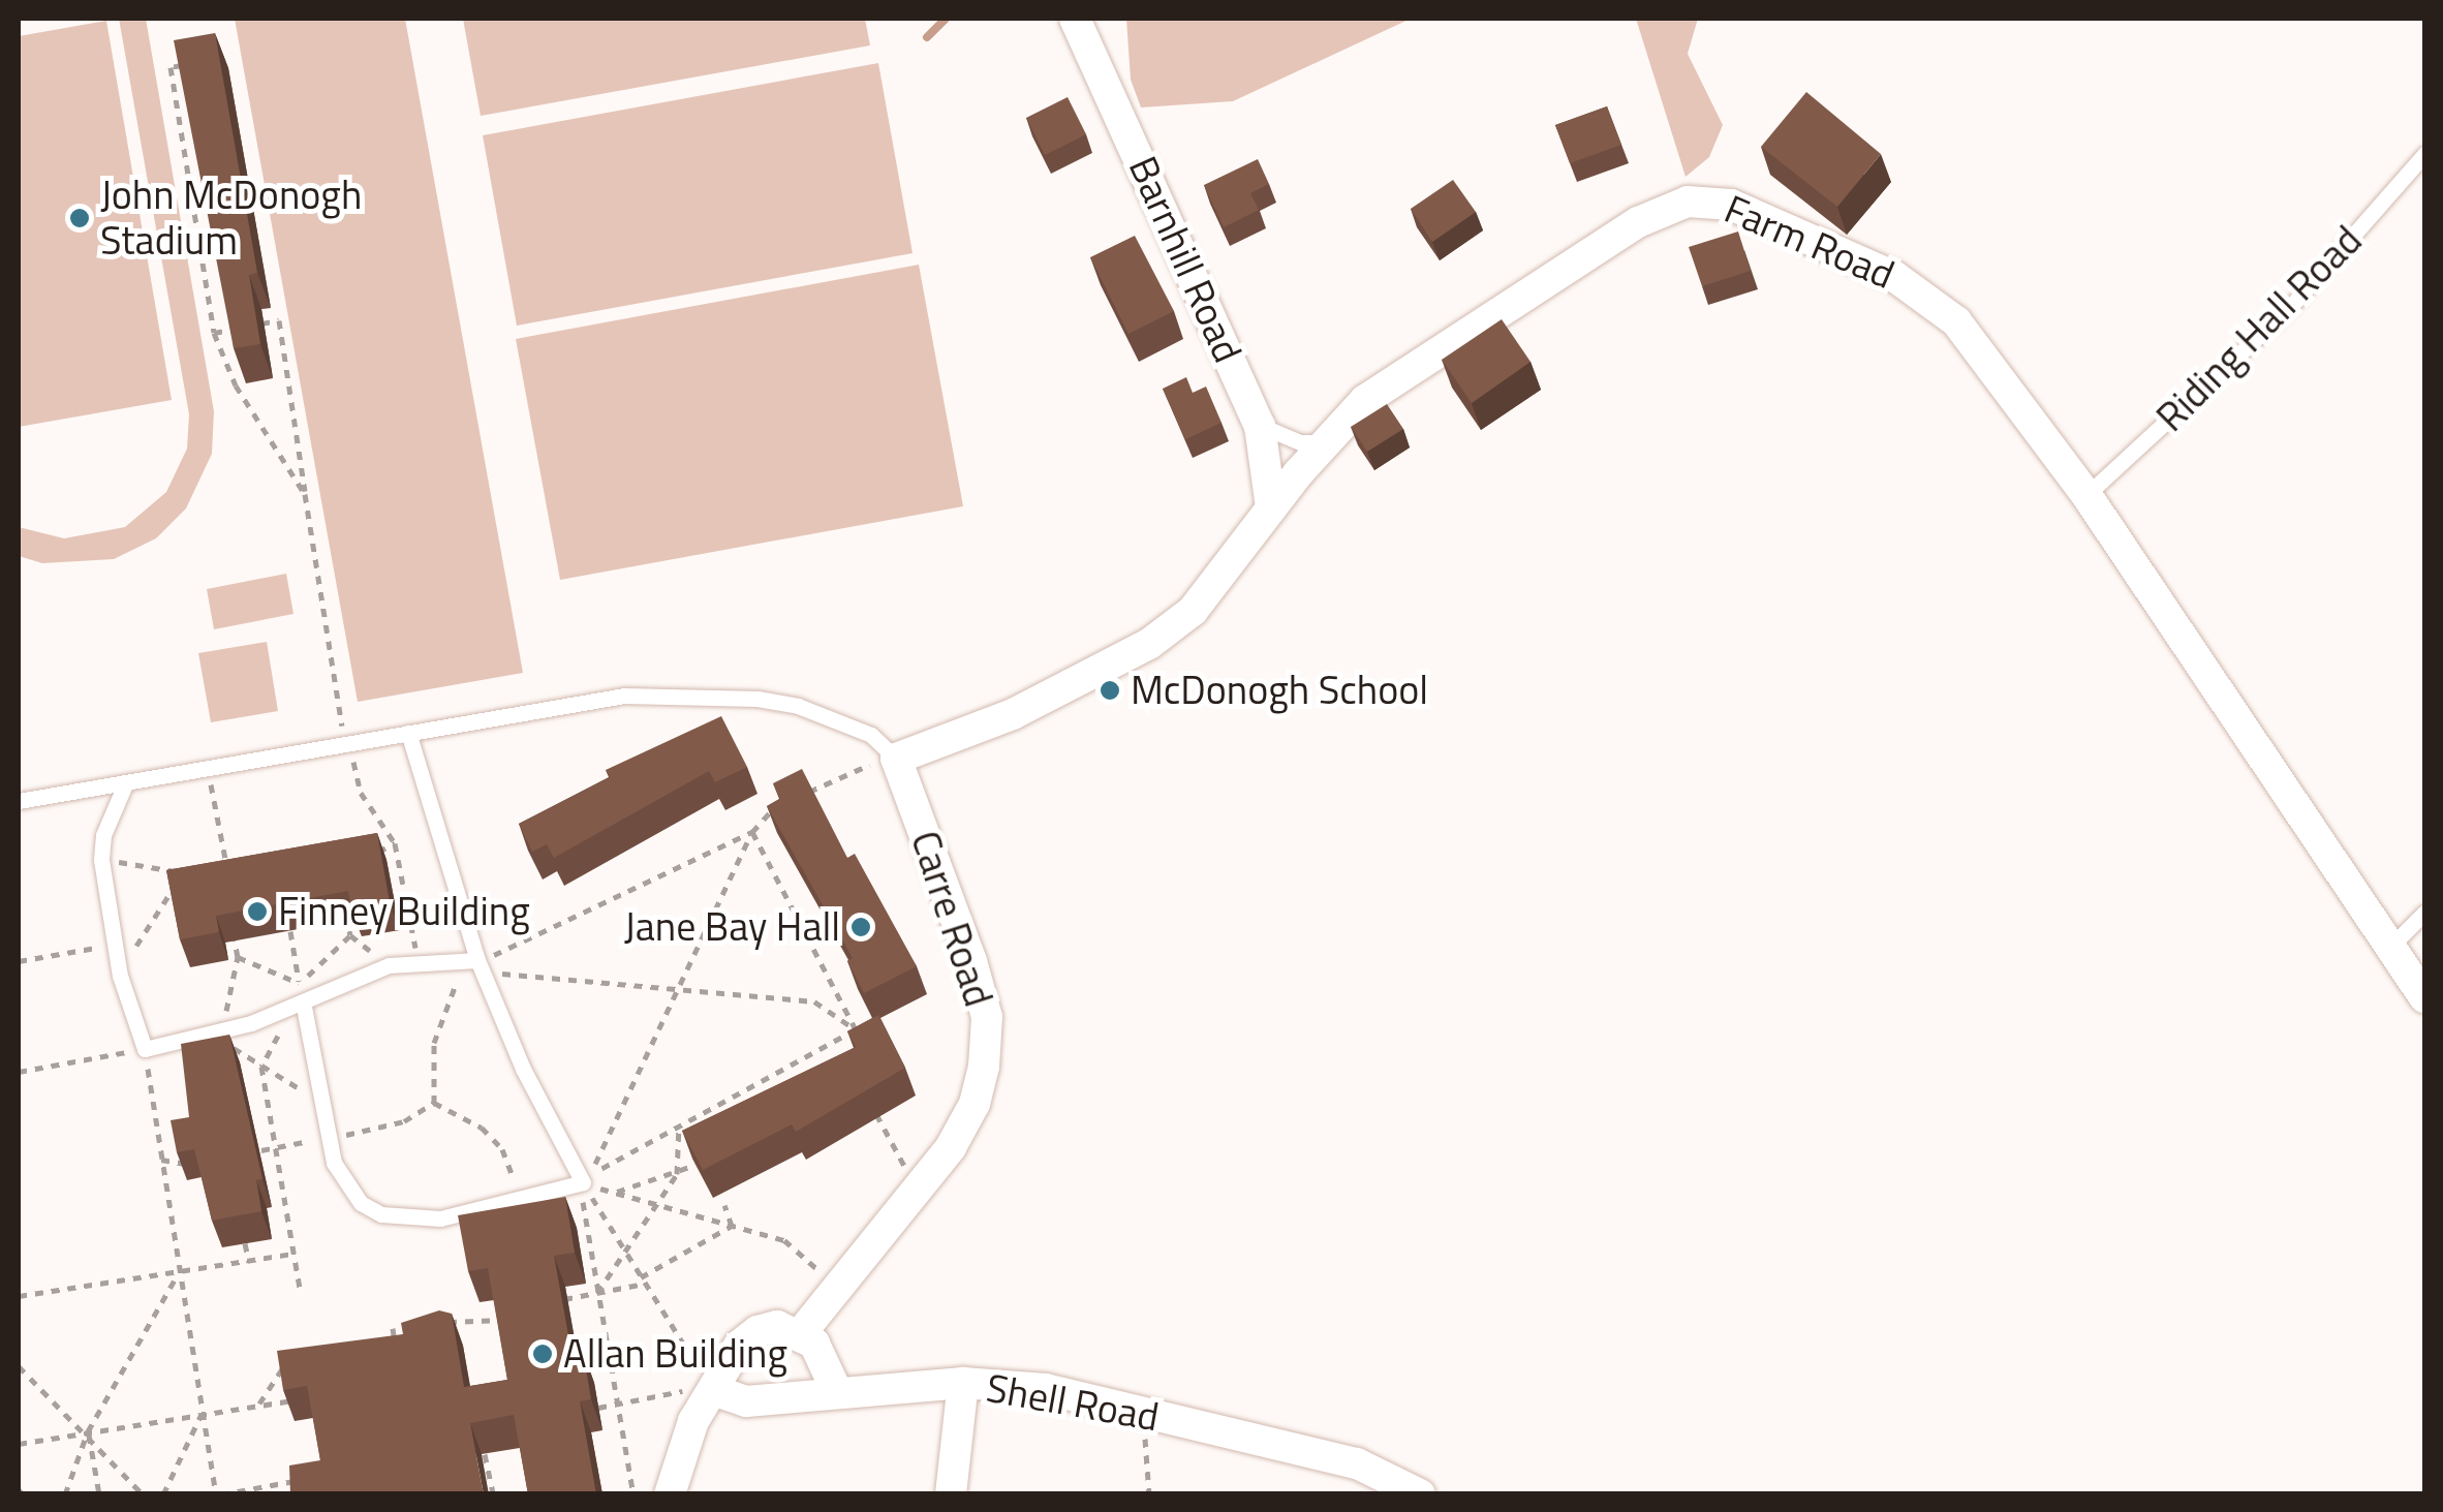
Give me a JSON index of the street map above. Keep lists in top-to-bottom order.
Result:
{
  "streets": {
    "street": [
      "Farm Road",
      "Barnhill Road",
      "Carre Road",
      "Shell Road"
    ],
    "lane": ["Riding Hall Road"]
  },
  "crossings": [
    ["Farm Road", "Barnhill Road"],
    ["Farm Road", "Riding Hall Road"],
    ["Farm Road", "Carre Road"]
  ],
  "places": [
    "John McDonogh Stadium",
    "McDonogh School",
    "Finney Building",
    "Jane Bay Hall",
    "Allan Building"
  ]
}
